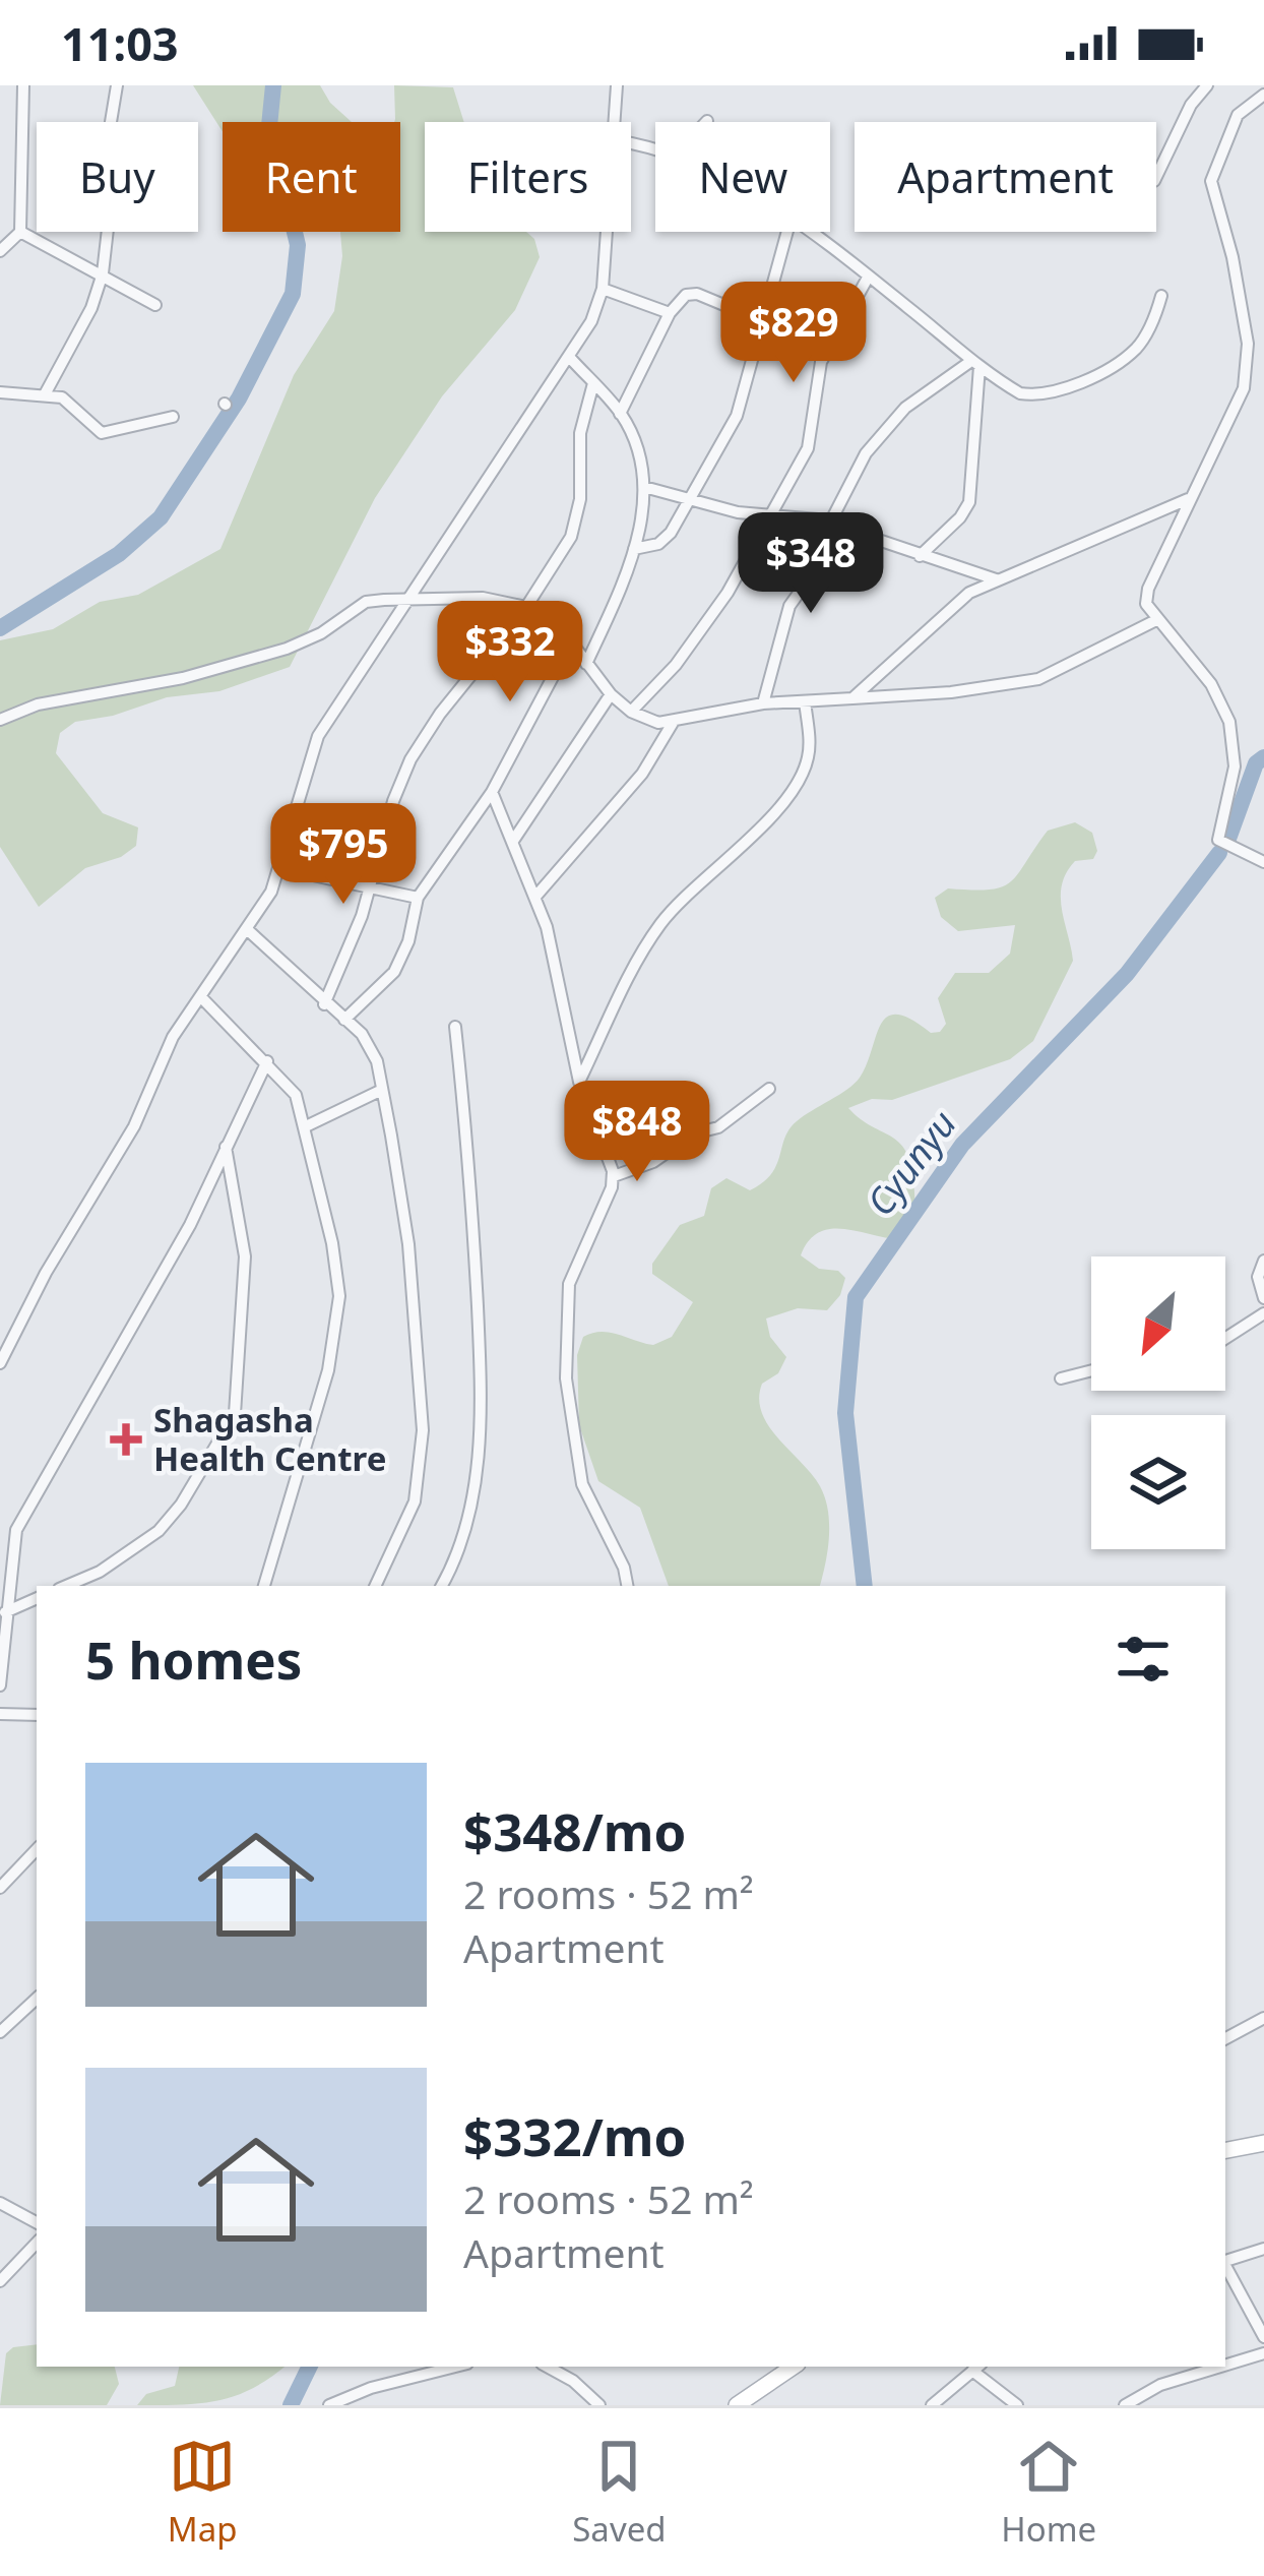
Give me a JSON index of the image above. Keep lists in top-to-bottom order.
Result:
{
  "water": ["Cyunyu"],
  "places": {
    "health": ["Shagasha Health Centre"]
  },
  "north": "bottom left",
  "page": {
    "status": "11:03",
    "chip": [
      "Buy",
      "Rent",
      "Filters",
      "New",
      "Apartment"
    ],
    "price": [
      "$829",
      "$348",
      "$332",
      "$795",
      "$848"
    ],
    "heading": "5 homes",
    "list": [
      {
        "name": "$348/mo",
        "note": "2 rooms · 52 m² · Apartment"
      },
      {
        "name": "$332/mo",
        "note": "2 rooms · 52 m² · Apartment"
      }
    ],
    "tabs": ["Map", "Saved", "Home"]
  }
}
